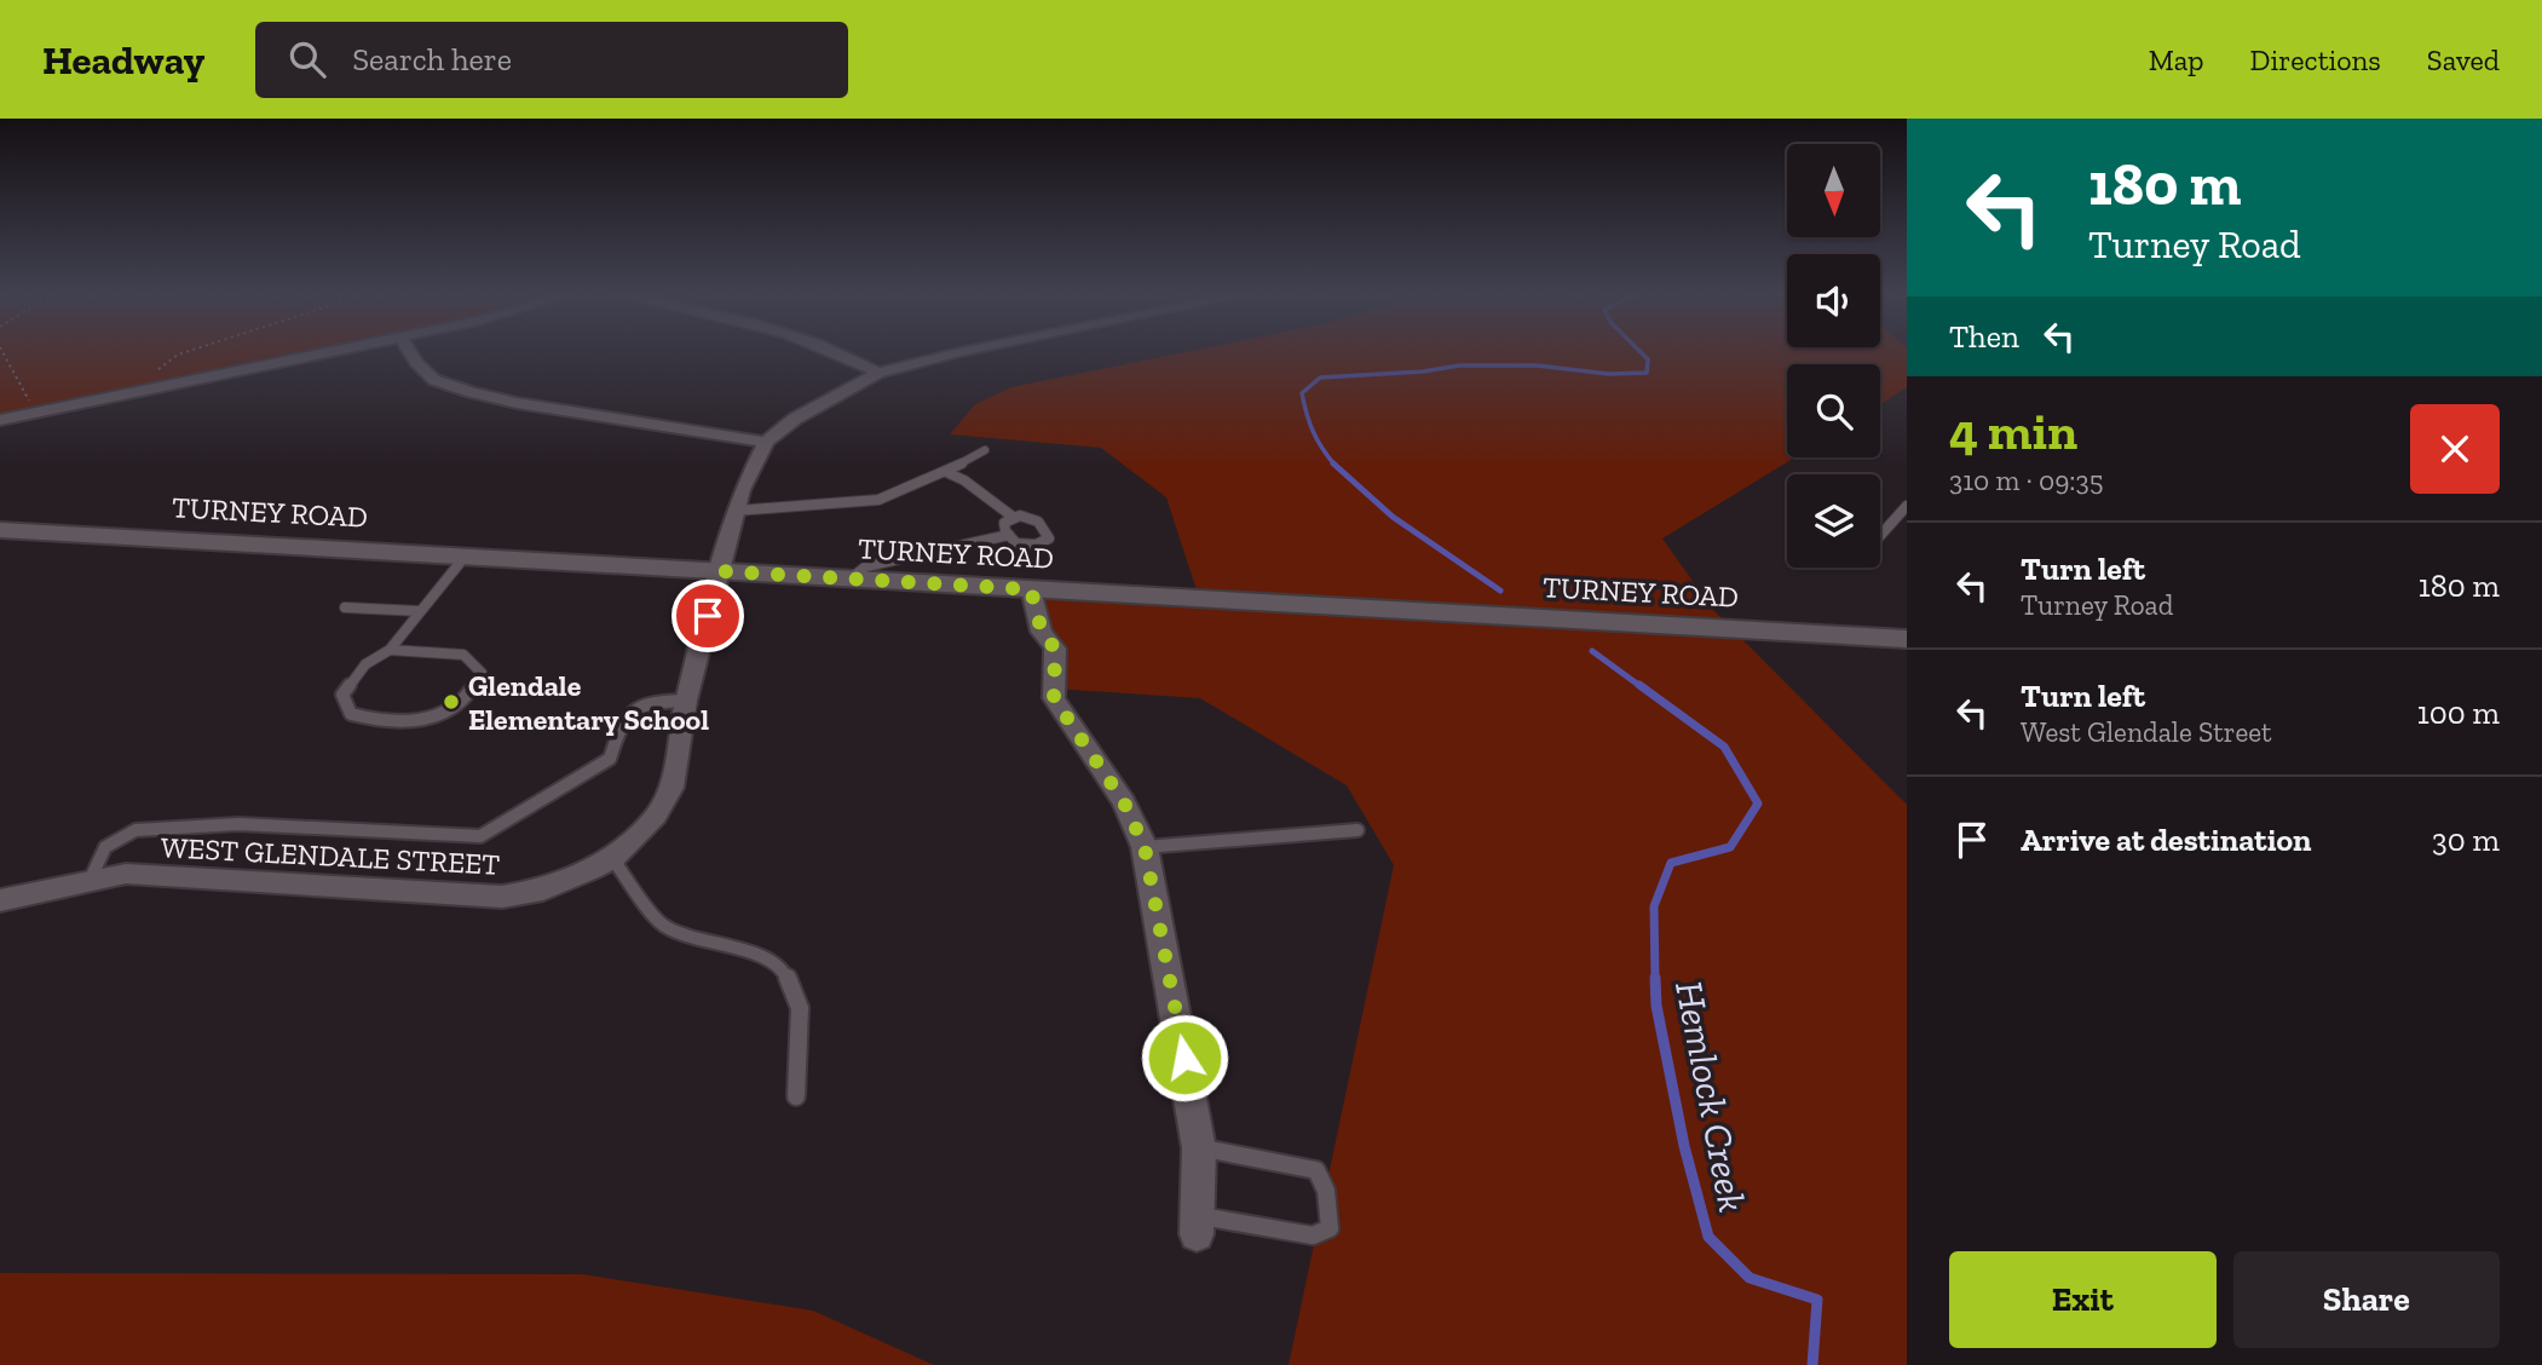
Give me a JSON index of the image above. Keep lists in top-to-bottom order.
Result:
{
  "streets": {
    "street": ["TURNEY ROAD", "WEST GLENDALE STREET"]
  },
  "crossings": [
    ["TURNEY ROAD", "WEST GLENDALE STREET"]
  ],
  "water": ["Hemlock Creek"],
  "places": ["Glendale Elementary School"],
  "north": "bottom",
  "page": {
    "header": "Headway",
    "search": "Search here",
    "nav": ["Map", "Directions", "Saved"],
    "turn": ["180 m", "Turney Road"],
    "then": "Then",
    "heading": ["4 min", "310 m · 09:35"],
    "list": [
      {
        "name": "Turn left",
        "note": "Turney Road",
        "value": "180 m"
      },
      {
        "name": "Turn left",
        "note": "West Glendale Street",
        "value": "100 m"
      },
      {
        "name": "Arrive at destination",
        "value": "30 m"
      }
    ],
    "buttons": ["Exit", "Share"]
  }
}
